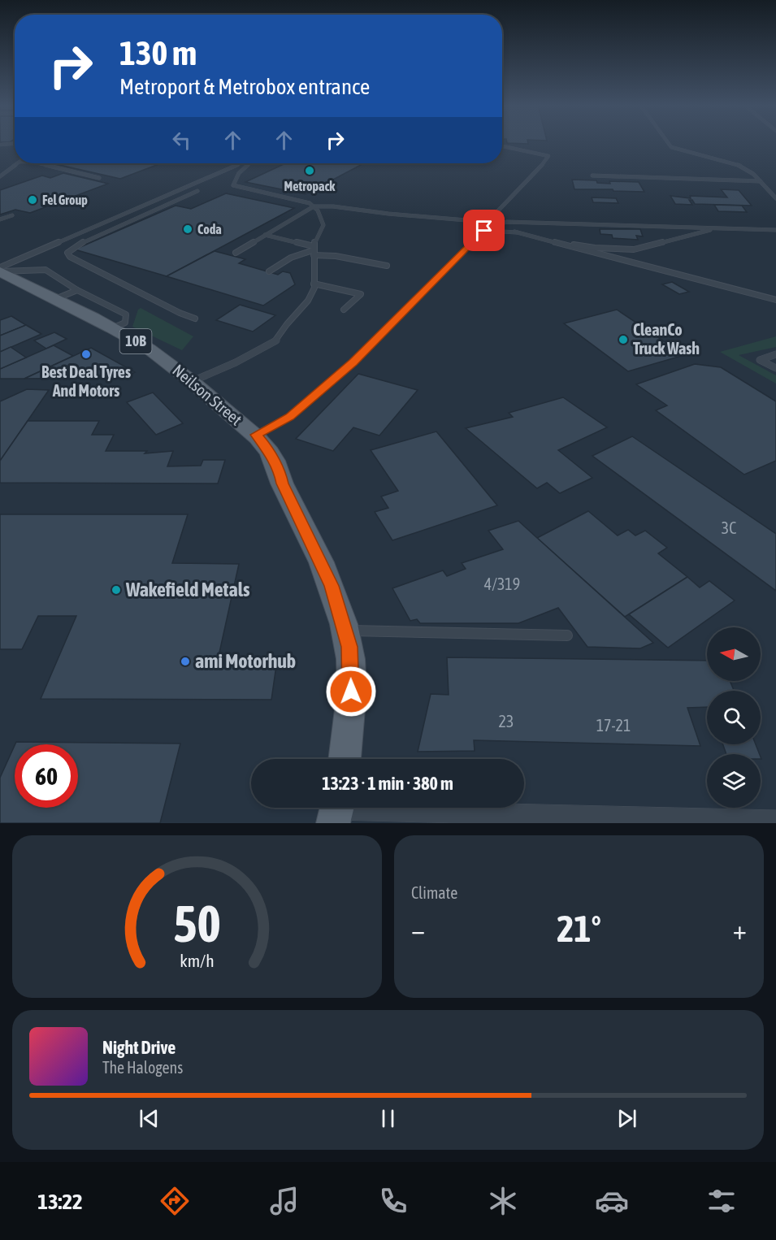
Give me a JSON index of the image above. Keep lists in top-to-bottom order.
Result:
{
  "streets": {
    "main road": ["10B", "Neilson Street"]
  },
  "places": [
    "Metropack",
    "Fel Group",
    "Coda",
    "CleanCo Truck Wash",
    "Best Deal Tyres And Motors",
    "Wakefield Metals",
    "ami Motorhub"
  ],
  "house_numbers": [
    "3C",
    "4/319",
    "23",
    "17-21"
  ],
  "north": "left",
  "page": {
    "turn": ["130 m", "Metroport & Metrobox entrance"],
    "limit": "60",
    "trip": "13:23 · 1 min · 380 m",
    "tile": "Climate",
    "heat": ["−", "21°", "+"],
    "song": ["Night Drive", "The Halogens"],
    "tabs": "13:22",
    "gauge": ["50", "km/h"]
  }
}
